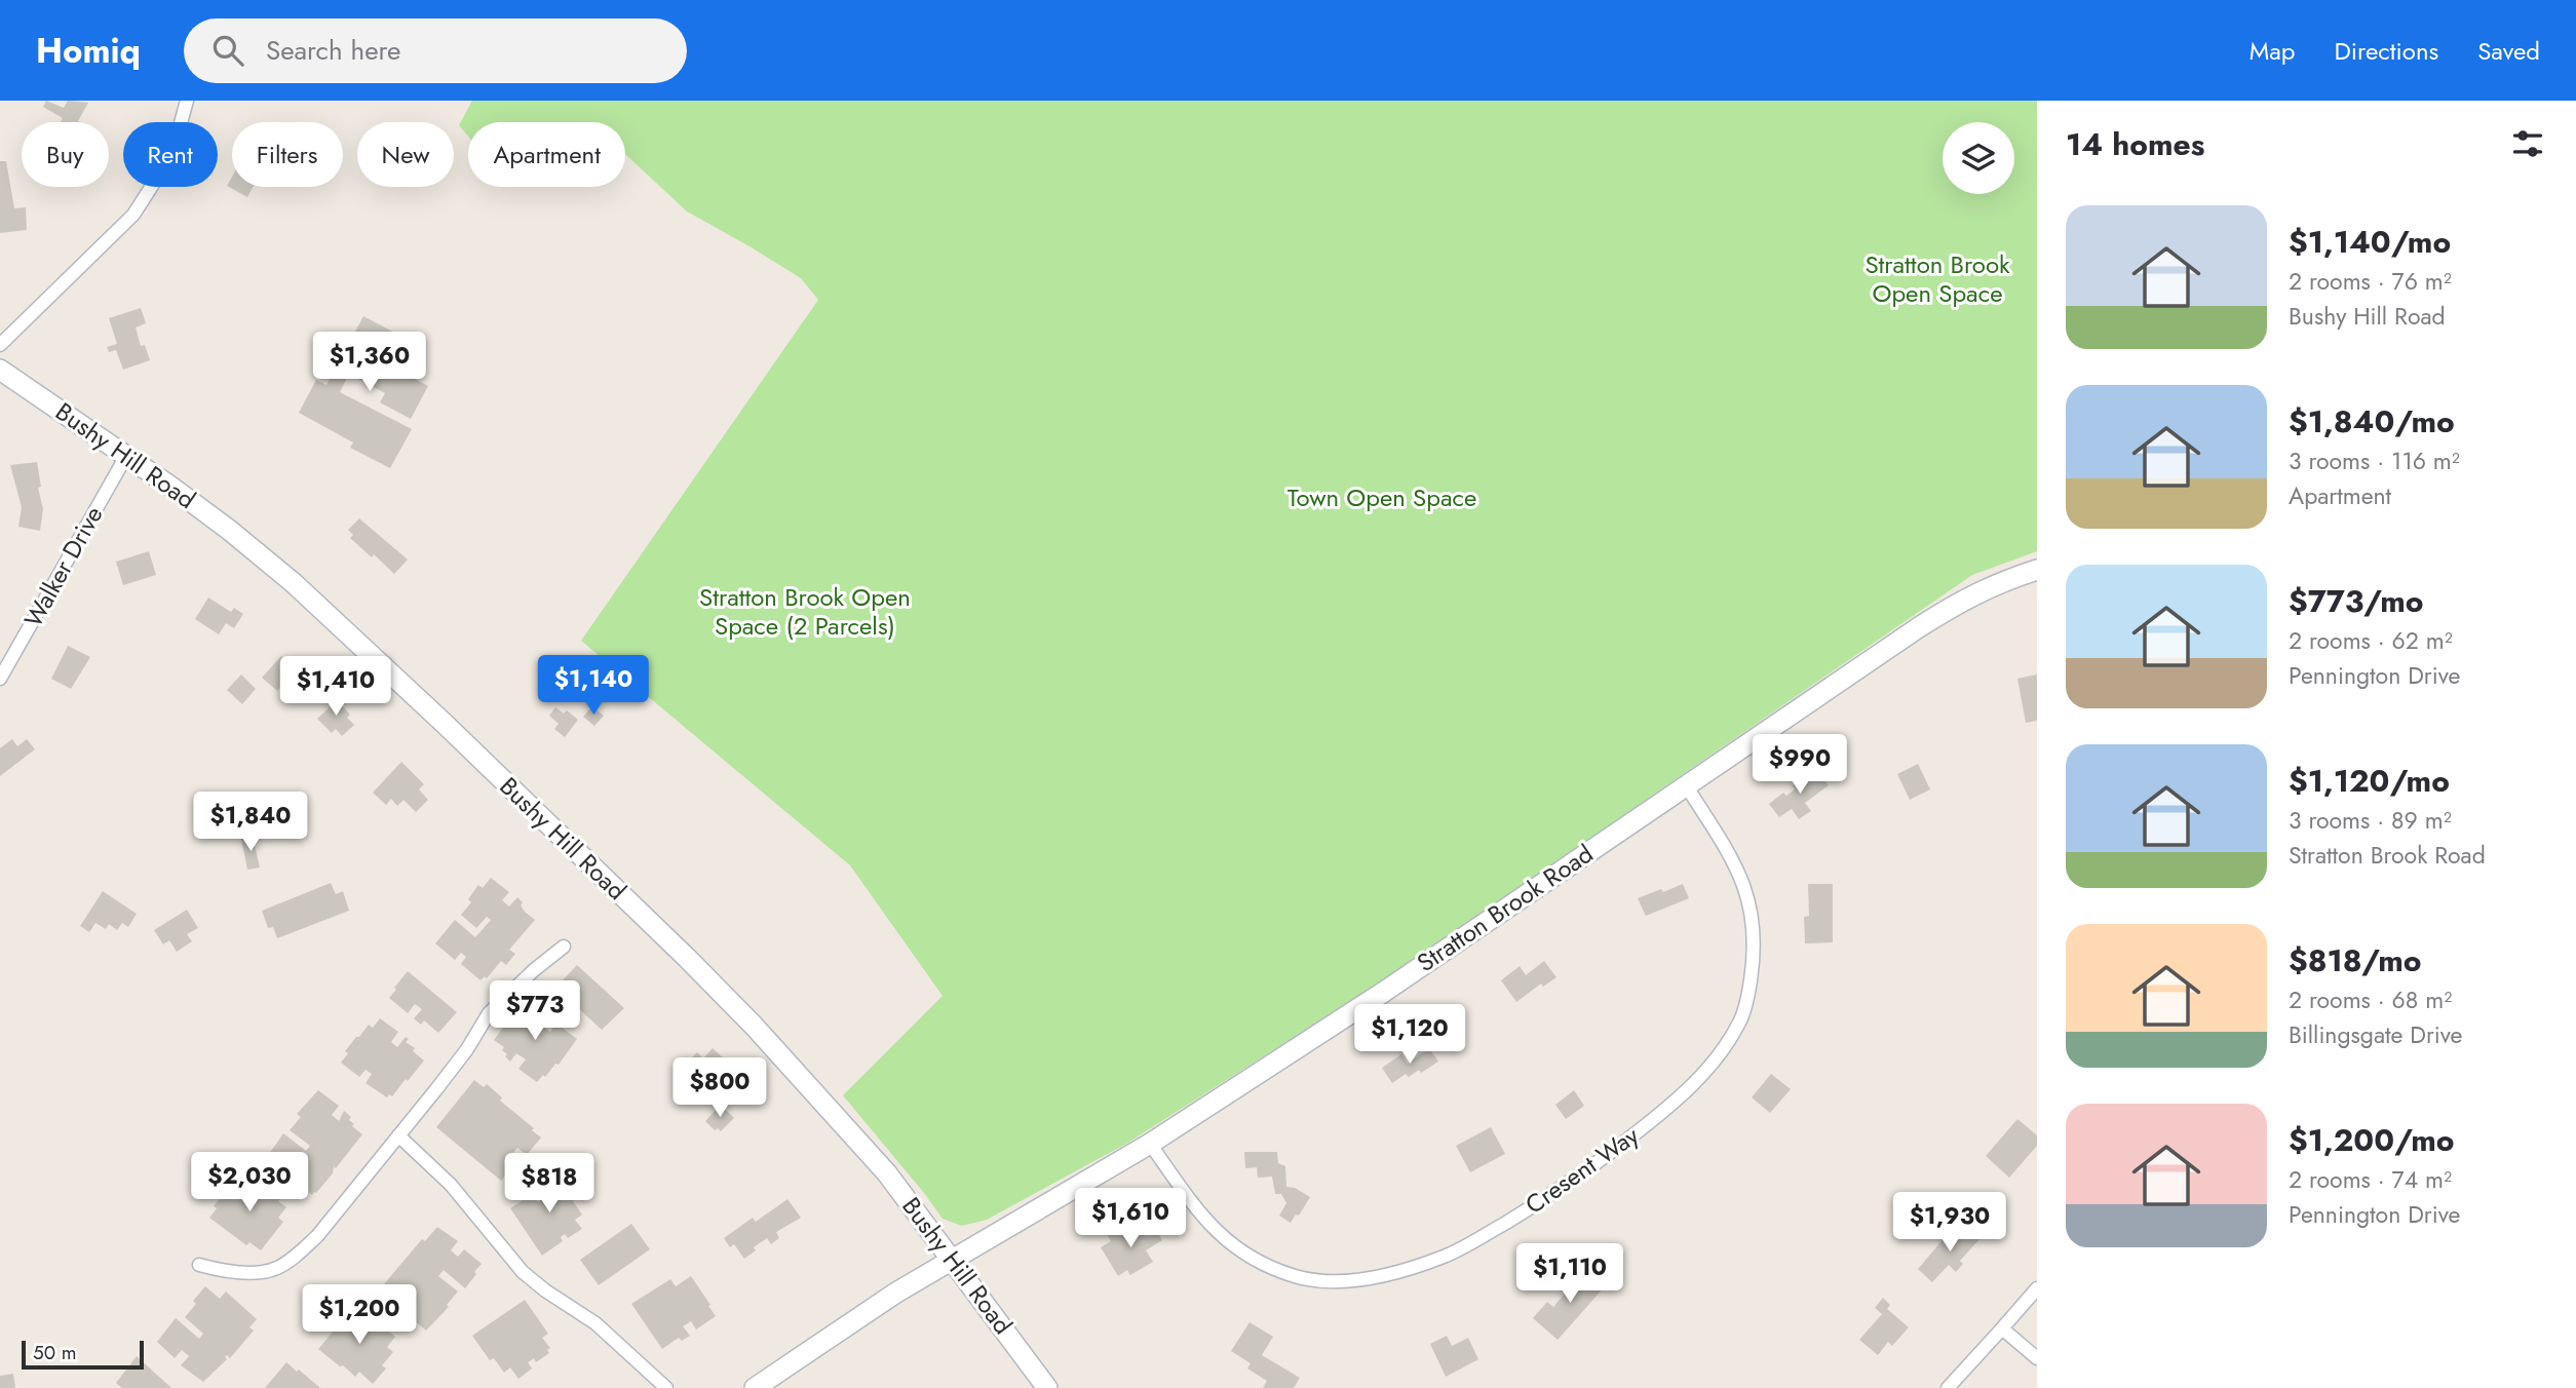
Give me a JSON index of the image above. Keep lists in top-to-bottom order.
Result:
{
  "streets": {
    "street": [
      "Bushy Hill Road",
      "Walker Drive",
      "Stratton Brook Road",
      "Cresent Way"
    ]
  },
  "crossings": [
    ["Bushy Hill Road", "Walker Drive"],
    ["Bushy Hill Road", "Stratton Brook Road"],
    ["Stratton Brook Road", "Cresent Way"]
  ],
  "parks": ["Stratton Brook Open Space", "Town Open Space", "Stratton Brook Open Space (2 Parcels)"],
  "scale_bar": "50 m",
  "page": {
    "header": "Homiq",
    "search": "Search here",
    "nav": ["Map", "Directions", "Saved"],
    "heading": "14 homes",
    "chip": [
      "Buy",
      "Rent",
      "Filters",
      "New",
      "Apartment"
    ],
    "list": [
      {
        "name": "$1,140/mo",
        "note": "2 rooms · 76 m² · Bushy Hill Road"
      },
      {
        "name": "$1,840/mo",
        "note": "3 rooms · 116 m² · Apartment"
      },
      {
        "name": "$773/mo",
        "note": "2 rooms · 62 m² · Pennington Drive"
      },
      {
        "name": "$1,120/mo",
        "note": "3 rooms · 89 m² · Stratton Brook Road"
      },
      {
        "name": "$818/mo",
        "note": "2 rooms · 68 m² · Billingsgate Drive"
      },
      {
        "name": "$1,200/mo",
        "note": "2 rooms · 74 m² · Pennington Drive"
      }
    ],
    "price": [
      "$1,360",
      "$1,140",
      "$1,410",
      "$990",
      "$1,840",
      "$773",
      "$1,120",
      "$800",
      "$2,030",
      "$818",
      "$1,610",
      "$1,930",
      "$1,110",
      "$1,200"
    ],
    "scale": "50 m"
  }
}
